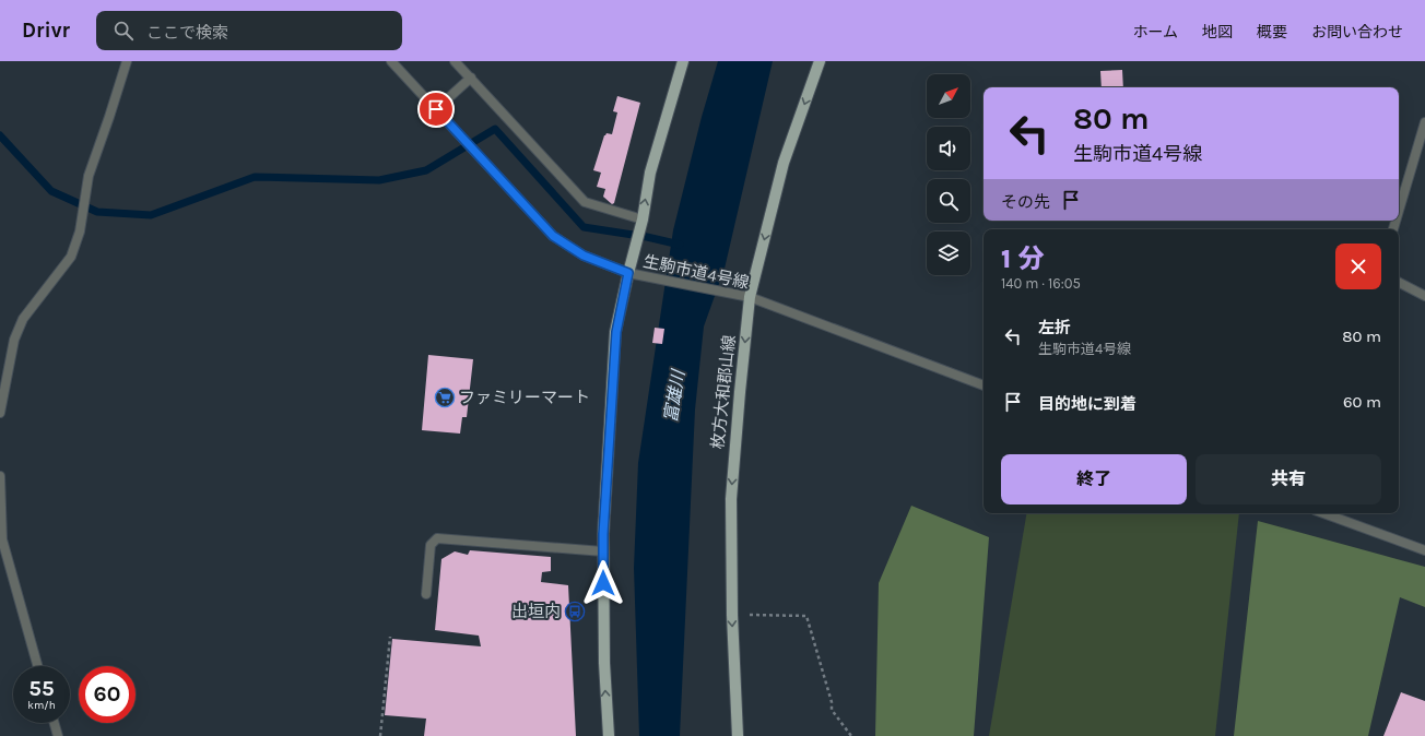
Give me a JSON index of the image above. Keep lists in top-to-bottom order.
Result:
{
  "streets": {
    "main road": ["枚方大和郡山線"],
    "street": ["生駒市道4号線"]
  },
  "crossings": [
    ["生駒市道4号線", "枚方大和郡山線"]
  ],
  "one_way": ["枚方大和郡山線"],
  "water": ["富雄川"],
  "places": {
    "supermarket": ["ファミリーマート"],
    "bus stop": ["出垣内"]
  },
  "north": "top right",
  "page": {
    "header": "Drivr",
    "search": "ここで検索",
    "nav": [
      "ホーム",
      "地図",
      "概要",
      "お問い合わせ"
    ],
    "turn": ["80 m", "生駒市道4号線"],
    "then": "その先",
    "heading": ["1 分", "140 m · 16:05"],
    "list": [
      {
        "name": "左折",
        "note": "生駒市道4号線",
        "value": "80 m"
      },
      {
        "name": "目的地に到着",
        "value": "60 m"
      }
    ],
    "buttons": ["終了", "共有"],
    "speed": "55 km/h",
    "limit": "60"
  }
}
